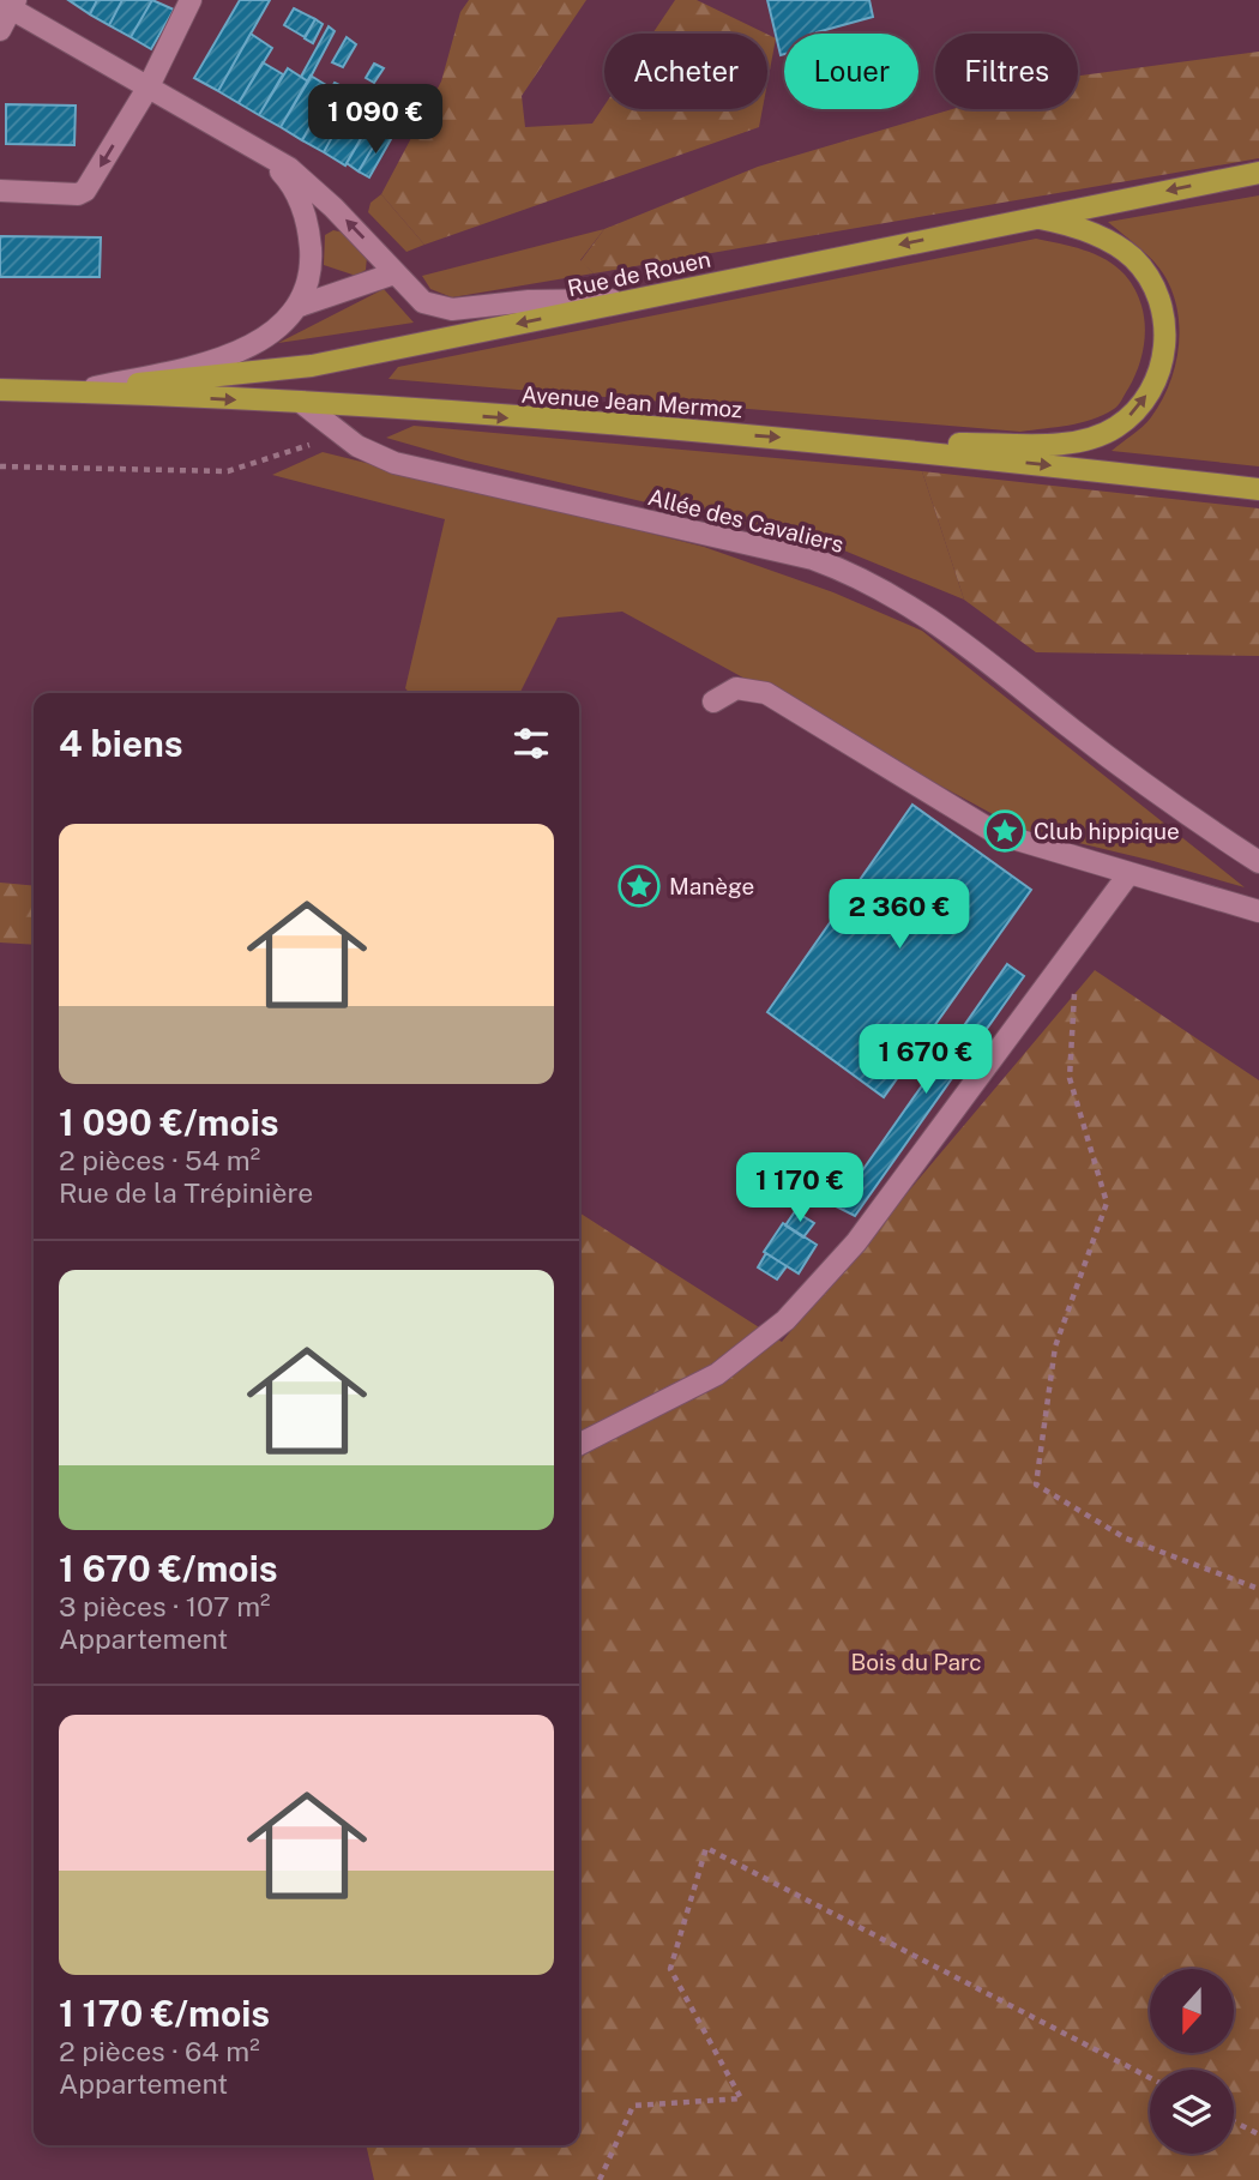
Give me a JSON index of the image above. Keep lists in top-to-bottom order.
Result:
{
  "streets": {
    "main road": ["Rue de Rouen", "Avenue Jean Mermoz"],
    "street": ["Allée des Cavaliers"]
  },
  "crossings": [
    ["Rue de Rouen", "Avenue Jean Mermoz"],
    ["Avenue Jean Mermoz", "Allée des Cavaliers"]
  ],
  "one_way": ["Rue de Rouen", "Avenue Jean Mermoz"],
  "parks": ["Bois du Parc"],
  "places": {
    "place": ["Club hippique", "Manège"]
  },
  "north": "bottom",
  "page": {
    "chip": ["Acheter", "Louer", "Filtres"],
    "price": [
      "1 090 €",
      "2 360 €",
      "1 670 €",
      "1 170 €"
    ],
    "heading": "4 biens",
    "list": [
      {
        "name": "1 090 €/mois",
        "note": "2 pièces · 54 m² · Rue de la Trépinière"
      },
      {
        "name": "1 670 €/mois",
        "note": "3 pièces · 107 m² · Appartement"
      },
      {
        "name": "1 170 €/mois",
        "note": "2 pièces · 64 m² · Appartement"
      }
    ]
  }
}
